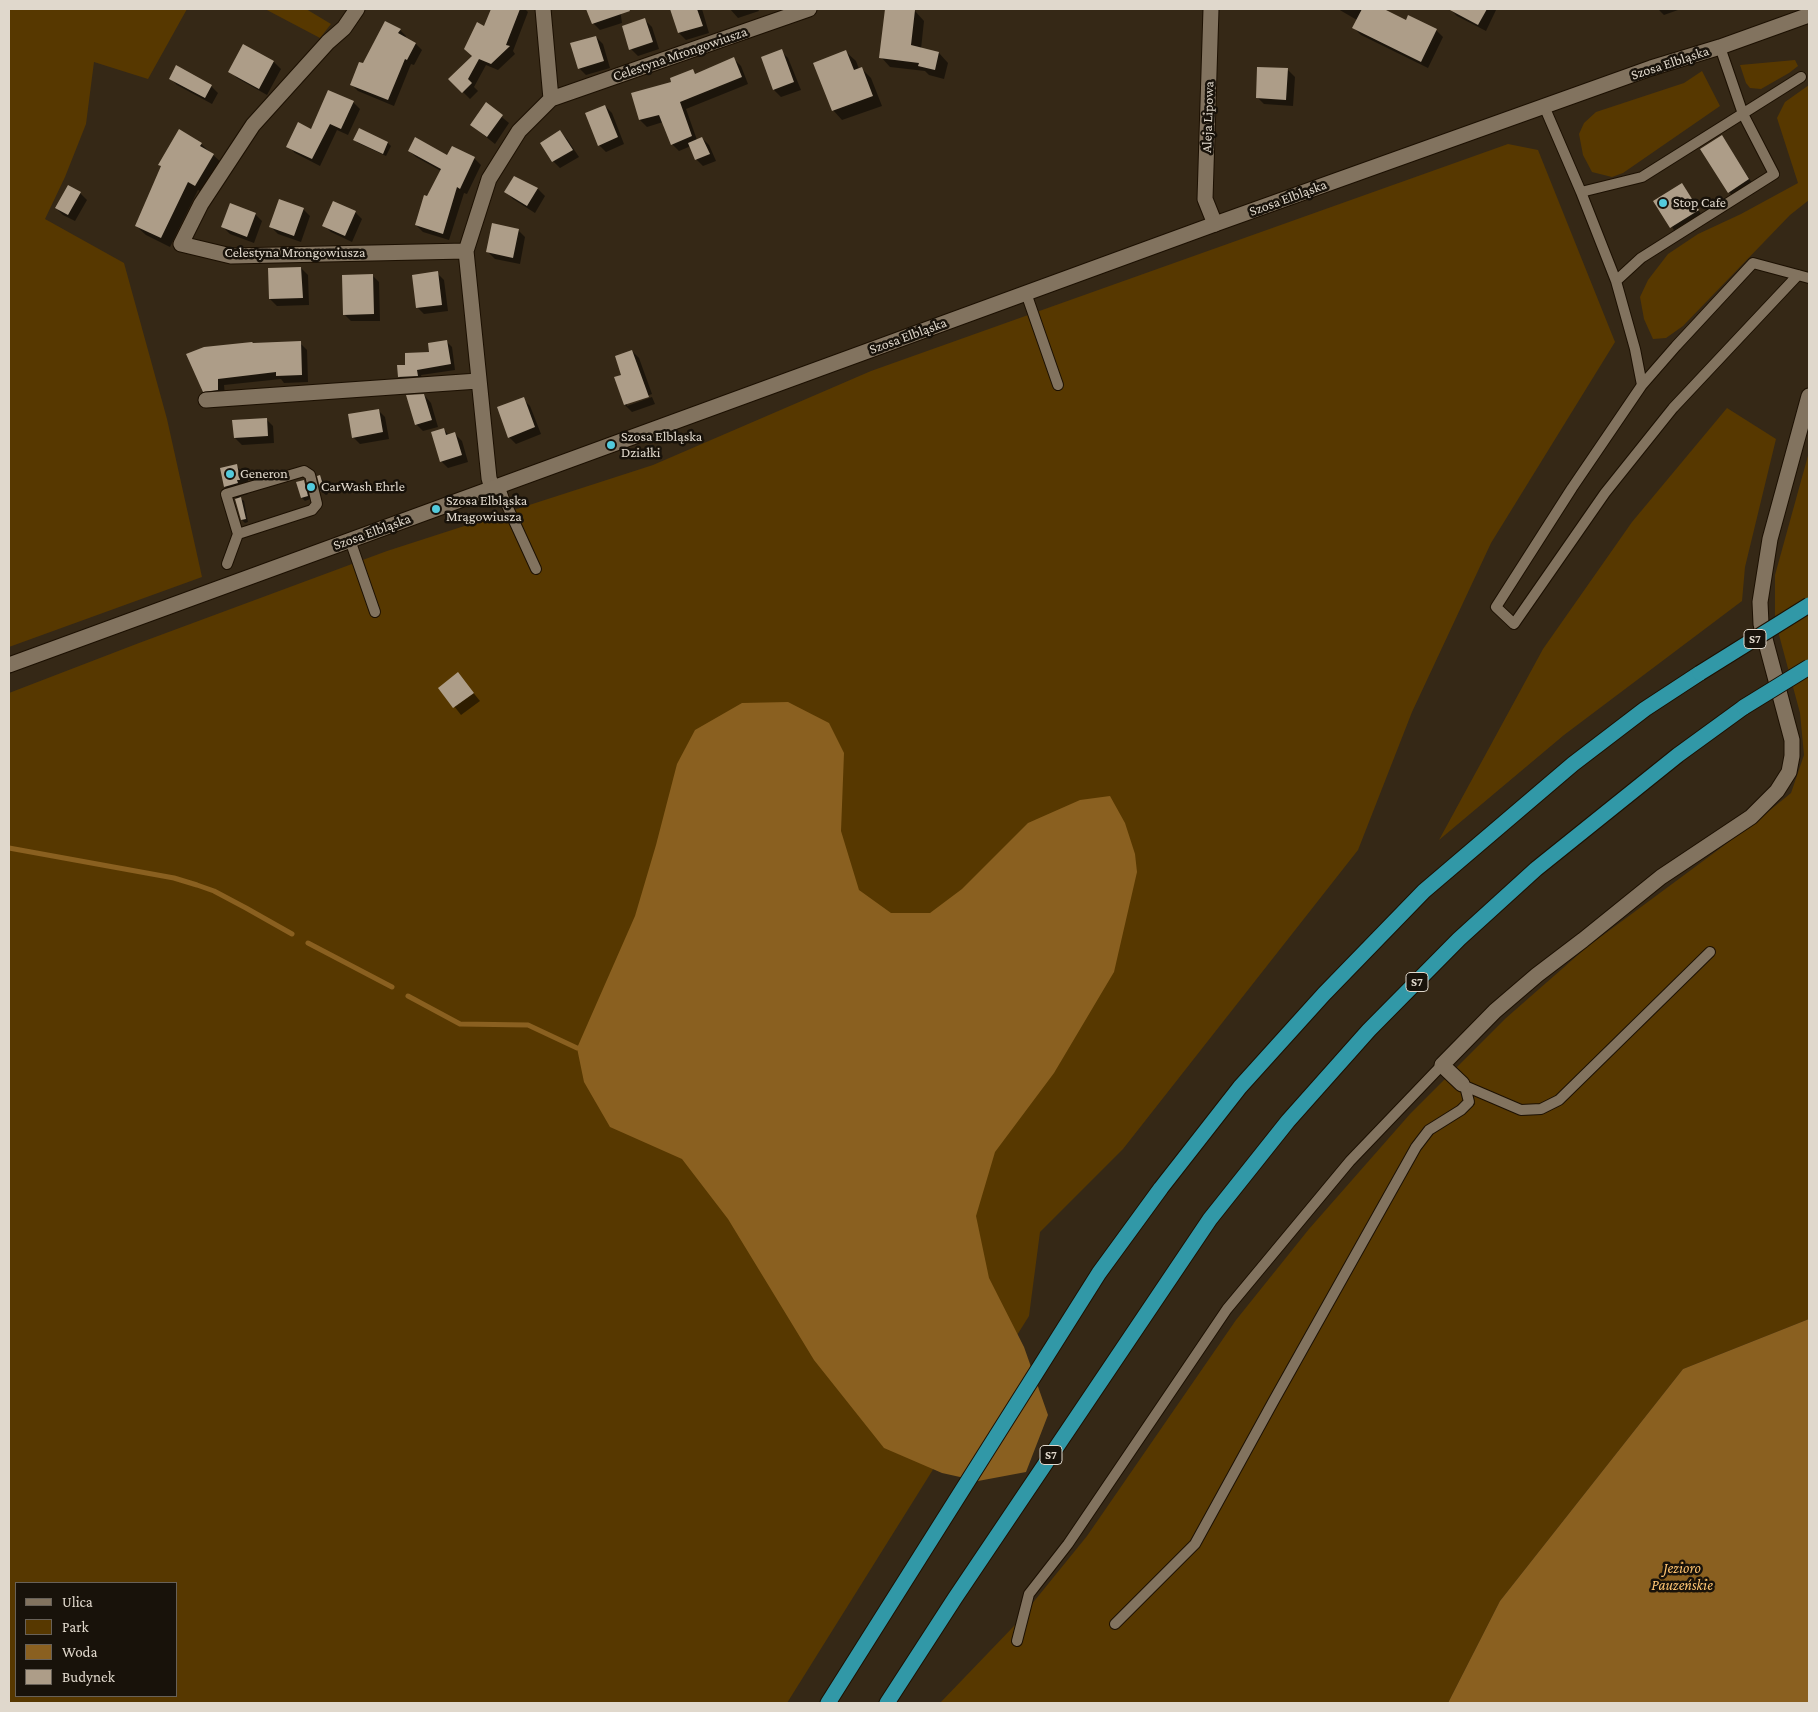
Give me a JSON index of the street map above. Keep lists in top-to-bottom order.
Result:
{
  "streets": {
    "highway": ["S7"],
    "street": ["Celestyna Mrongowiusza", "Szosa Elbląska", "Aleja Lipowa"]
  },
  "crossings": [
    ["Celestyna Mrongowiusza", "Szosa Elbląska"],
    ["Szosa Elbląska", "Aleja Lipowa"]
  ],
  "water": ["Jezioro Pauzeńskie"],
  "places": [
    "Stop Cafe",
    "Szosa Elbląska Działki",
    "Generon",
    "CarWash Ehrle",
    "Szosa Elbląska Mrągowiusza"
  ],
  "legend": [
    "Ulica",
    "Park",
    "Woda",
    "Budynek"
  ]
}
